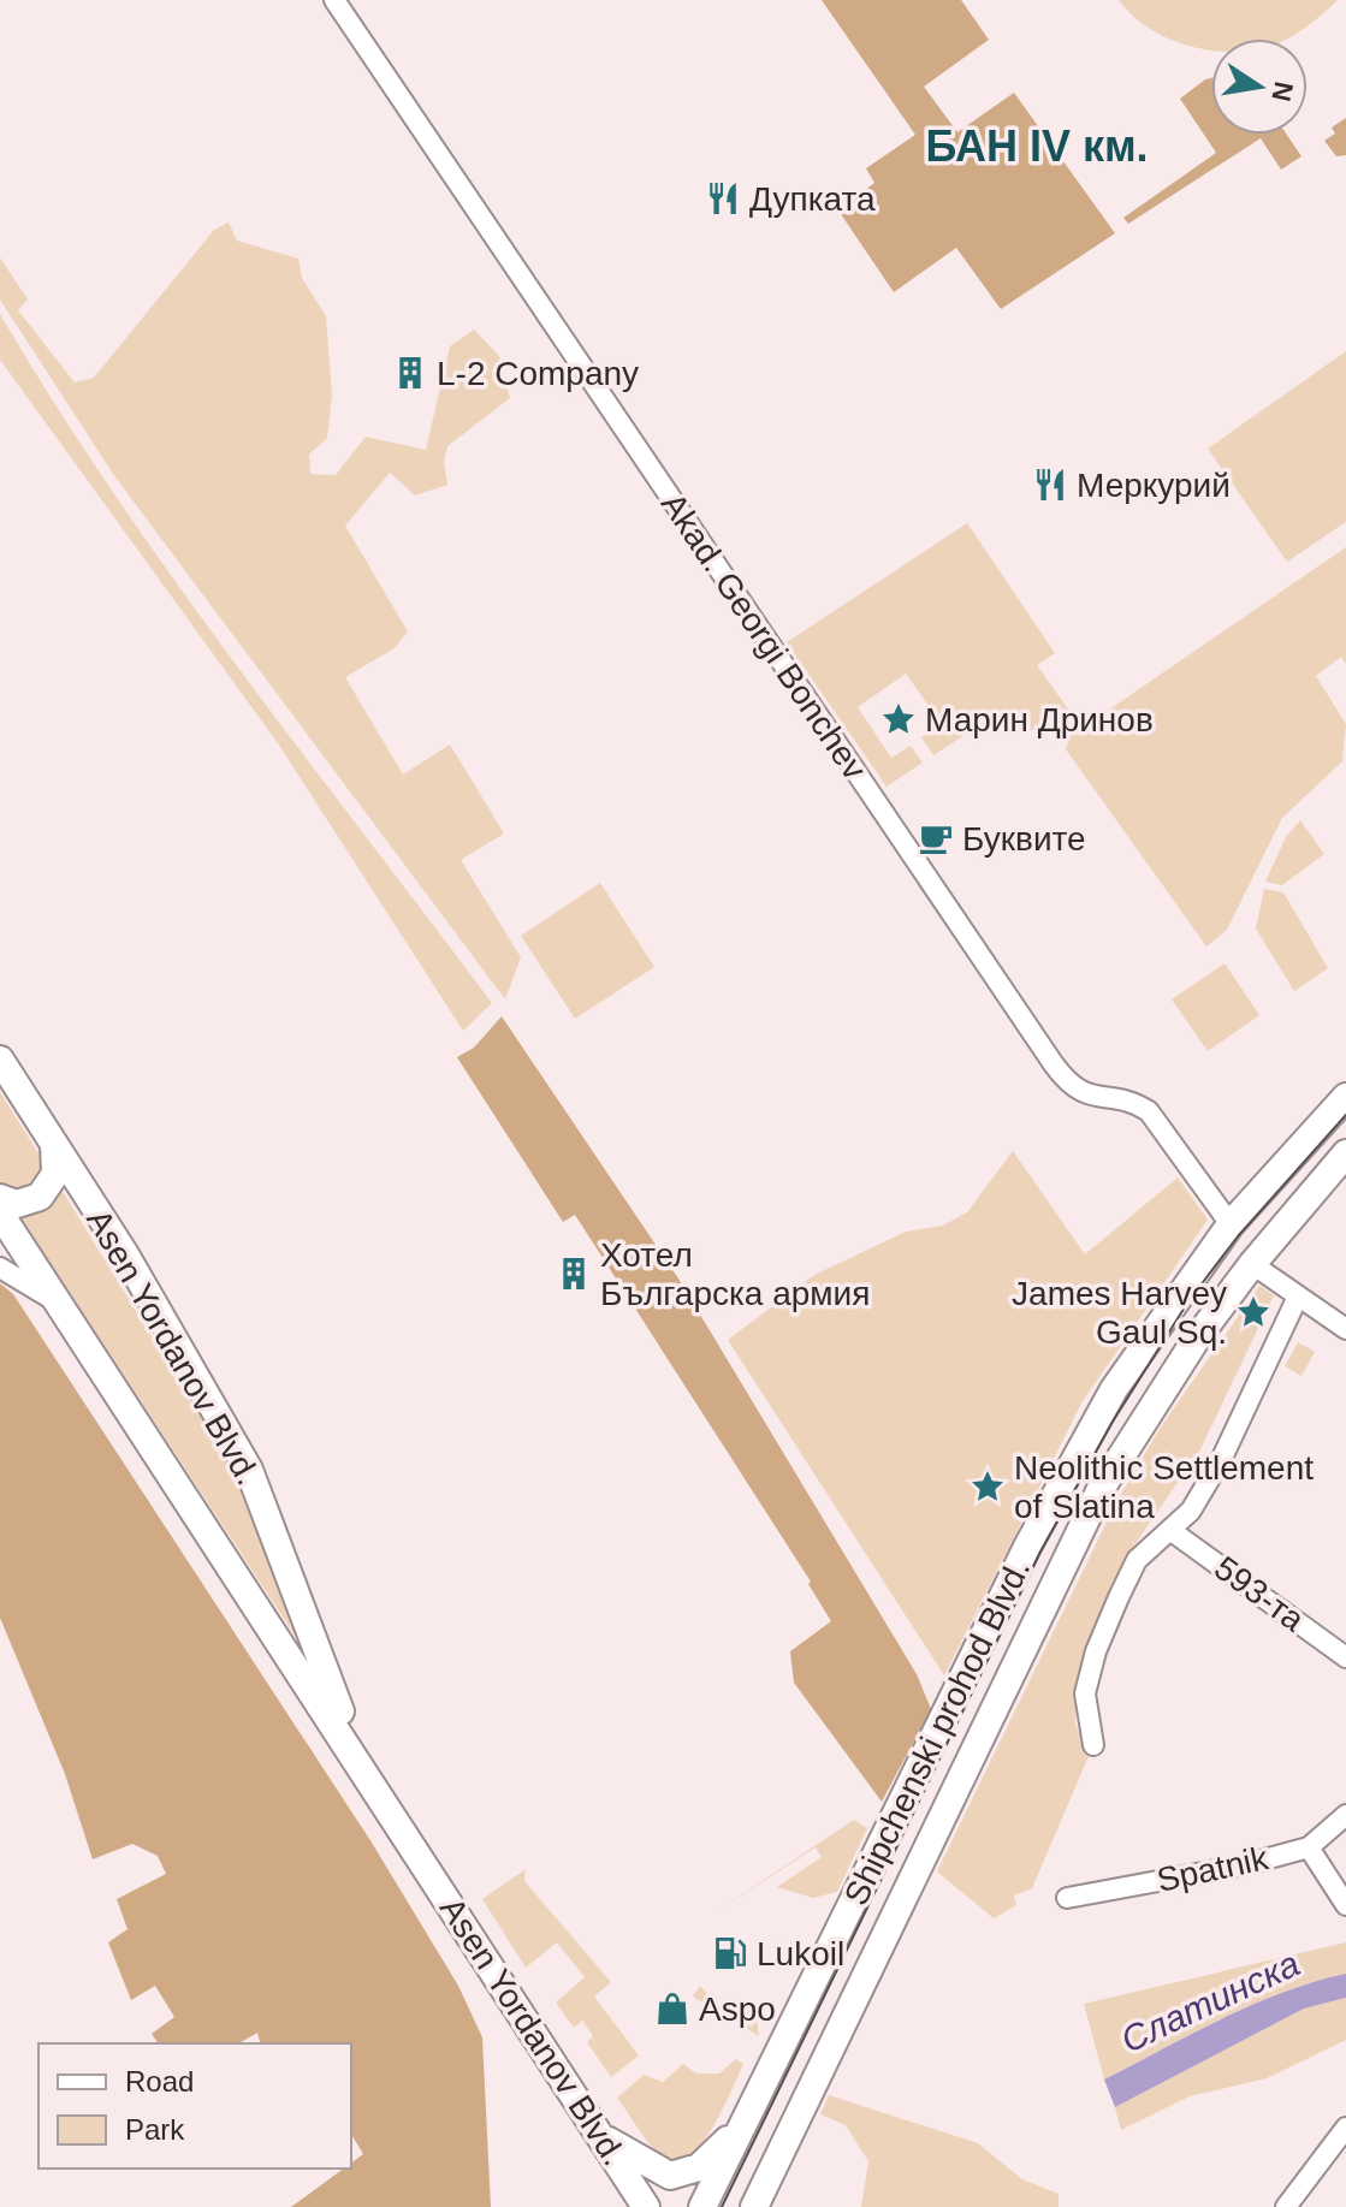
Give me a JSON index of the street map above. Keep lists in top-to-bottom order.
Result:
{
  "streets": {
    "main road": ["Asen Yordanov Blvd.", "Shipchenski prohod Blvd."],
    "street": ["Akad. Georgi Bonchev", "593-та", "Spatnik"]
  },
  "crossings": [
    ["Akad. Georgi Bonchev", "Shipchenski prohod Blvd."]
  ],
  "districts": ["БАН IV км."],
  "water": ["Слатинска"],
  "places": {
    "restaurant": ["Дупката", "Меркурий"],
    "building": ["L-2 Company", "Хотел Българска армия"],
    "place": ["Марин Дринов", "James Harvey Gaul Sq.", "Neolithic Settlement of Slatina"],
    "cafe": ["Буквите"],
    "fuel station": ["Lukoil"],
    "shop": ["Aspo"]
  },
  "legend": ["Road", "Park"],
  "north": "right"
}
